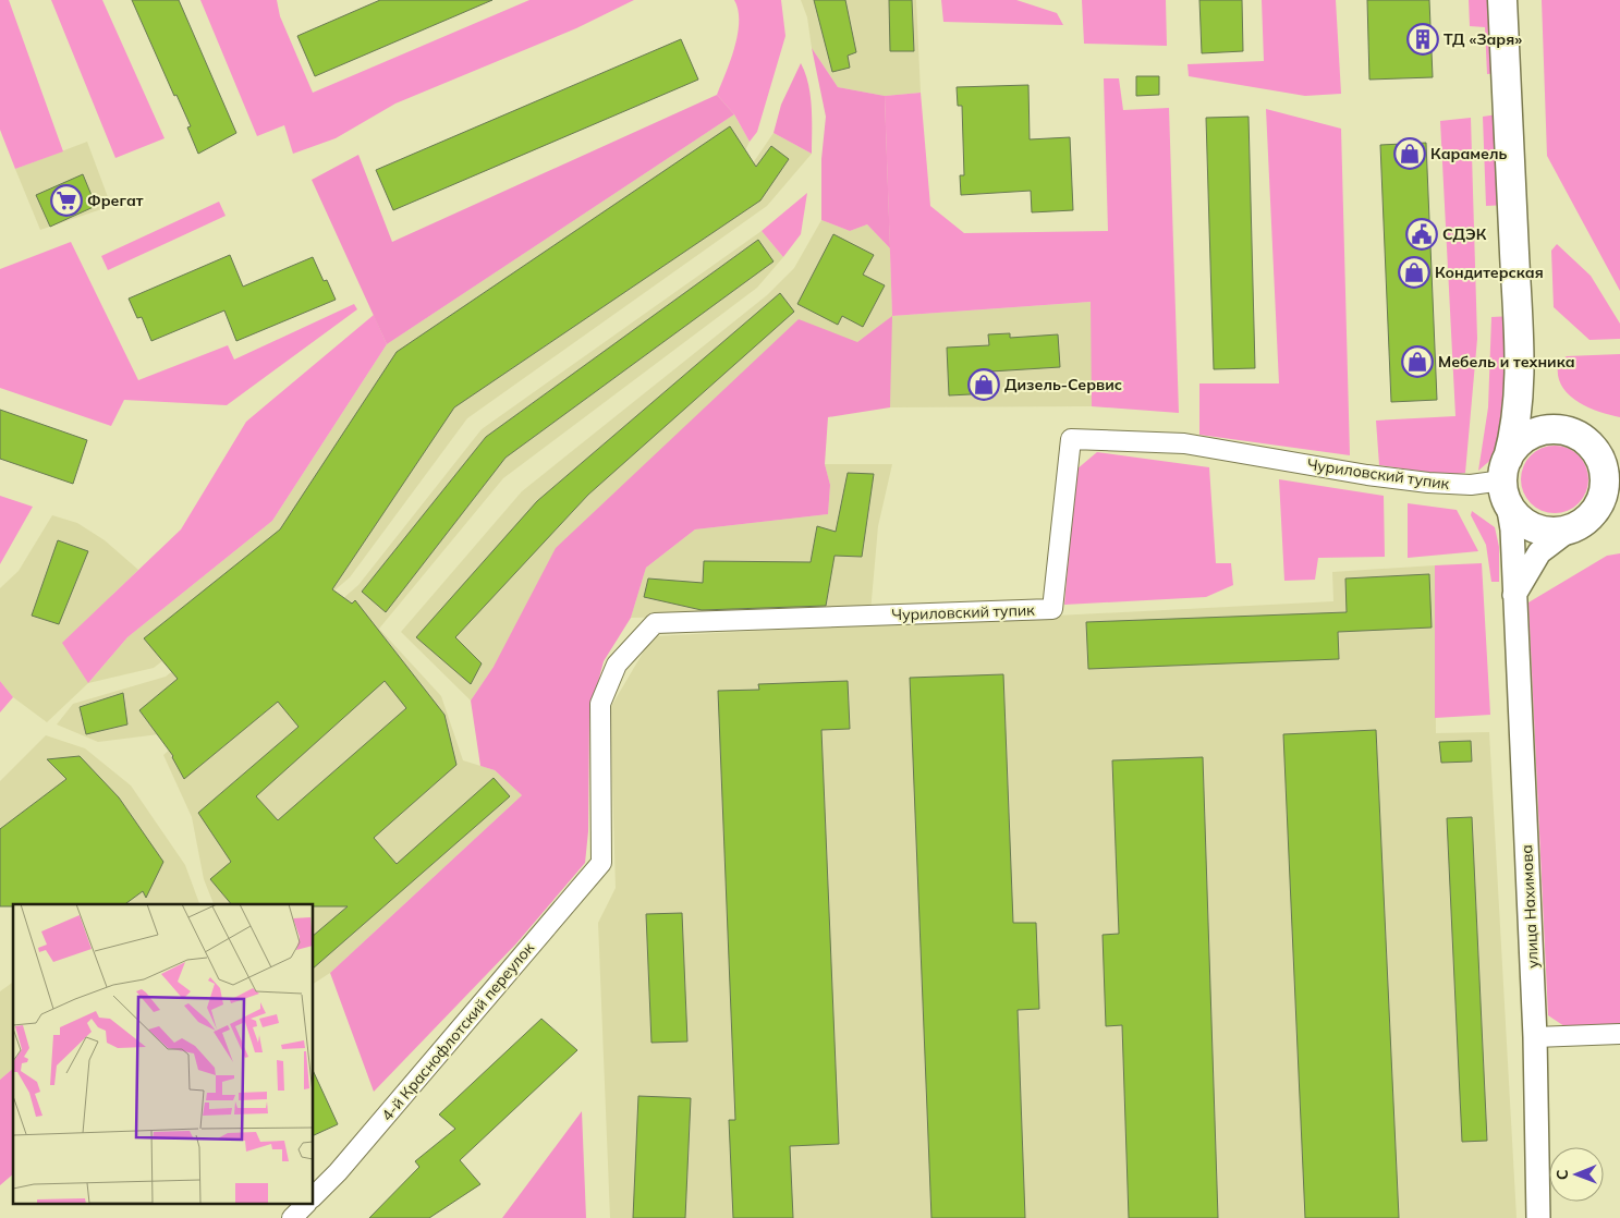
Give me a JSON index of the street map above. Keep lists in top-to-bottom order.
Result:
{
  "streets": {
    "street": ["Чуриловский тупик", "улица Нахимова", "4-й Краснофлотский переулок"]
  },
  "crossings": [
    ["Чуриловский тупик", "улица Нахимова"],
    ["Чуриловский тупик", "4-й Краснофлотский переулок"]
  ],
  "places": {
    "building": ["ТД «Заря»"],
    "shop": [
      "Карамель",
      "Кондитерская",
      "Мебель и техника",
      "Дизель-Сервис"
    ],
    "supermarket": ["Фрегат"],
    "public building": ["СДЭК"]
  },
  "north": "left"
}
